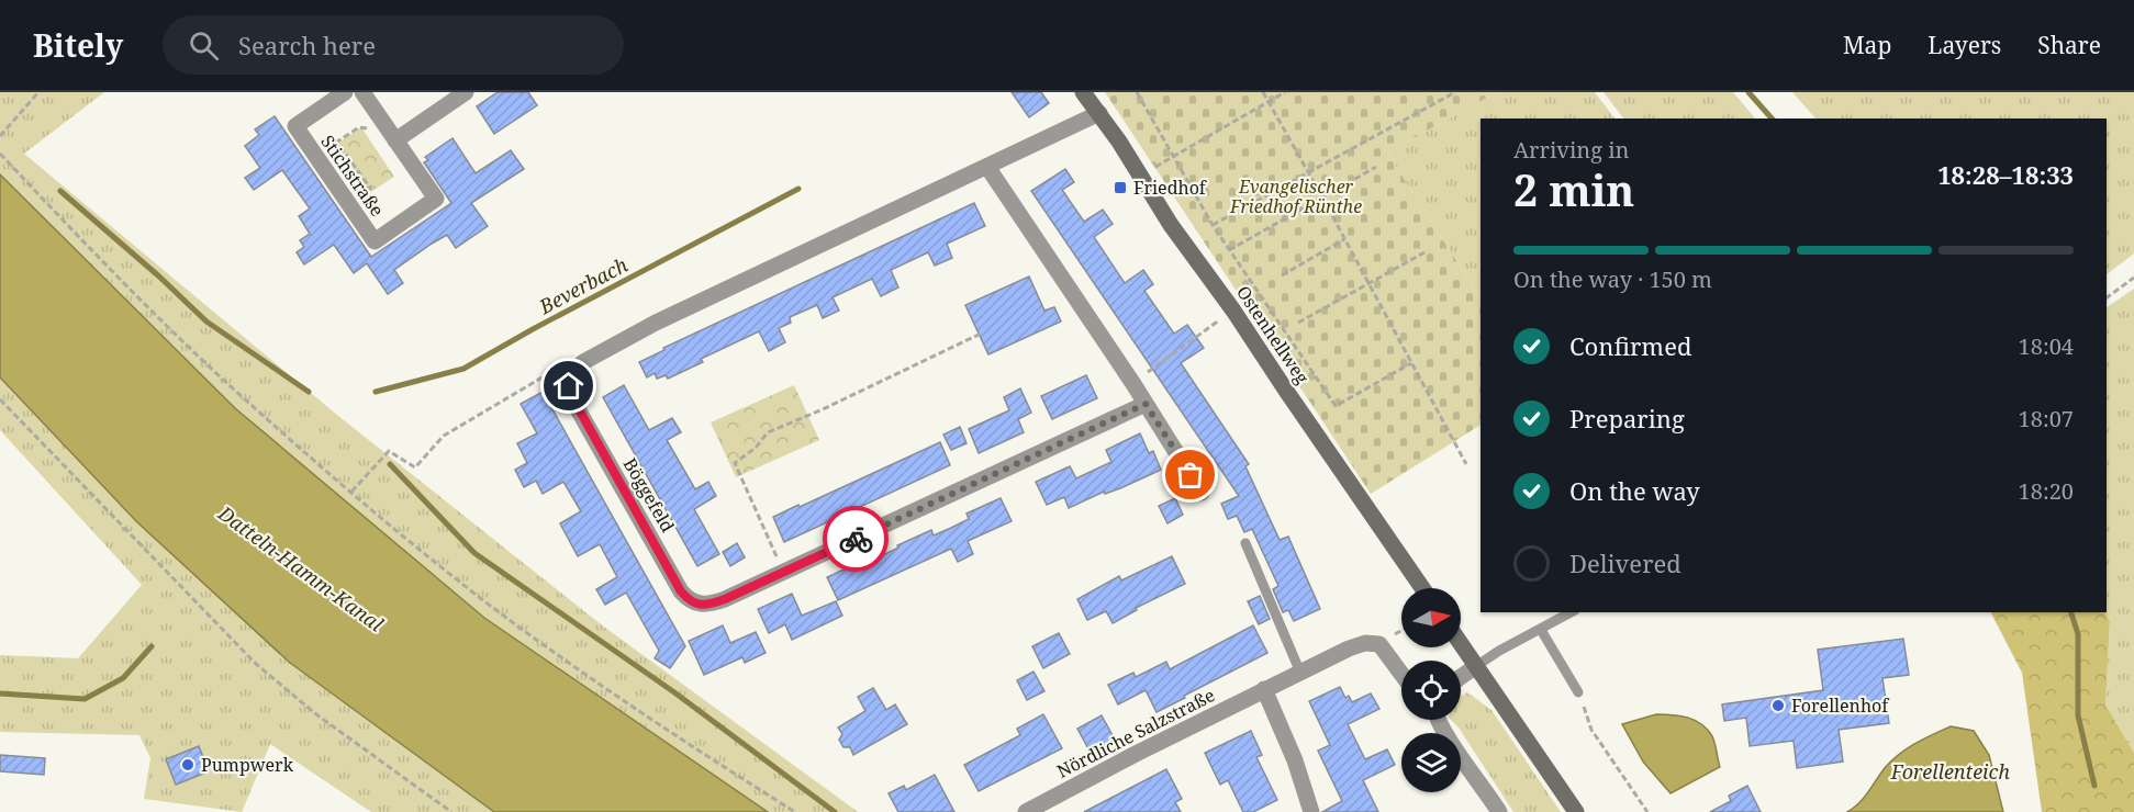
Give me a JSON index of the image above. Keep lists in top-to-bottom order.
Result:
{
  "streets": {
    "main road": ["Ostenhellweg"],
    "street": ["Stichstraße", "Böggefeld", "Nördliche Salzstraße"]
  },
  "water": ["Beverbach", "Datteln-Hamm-Kanal", "Forellenteich"],
  "parks": ["Evangelischer Friedhof Rünthe"],
  "places": {
    "transit": ["Friedhof"],
    "other": ["Forellenhof", "Pumpwerk"]
  },
  "north": "right",
  "page": {
    "header": "Bitely",
    "search": "Search here",
    "nav": ["Map", "Layers", "Share"],
    "heading": ["2 min", "Arriving in", "18:28–18:33"],
    "bar": "On the way · 150 m",
    "list": [
      ["Confirmed", "18:04"],
      ["Preparing", "18:07"],
      ["On the way", "18:20"],
      "Delivered"
    ]
  }
}
